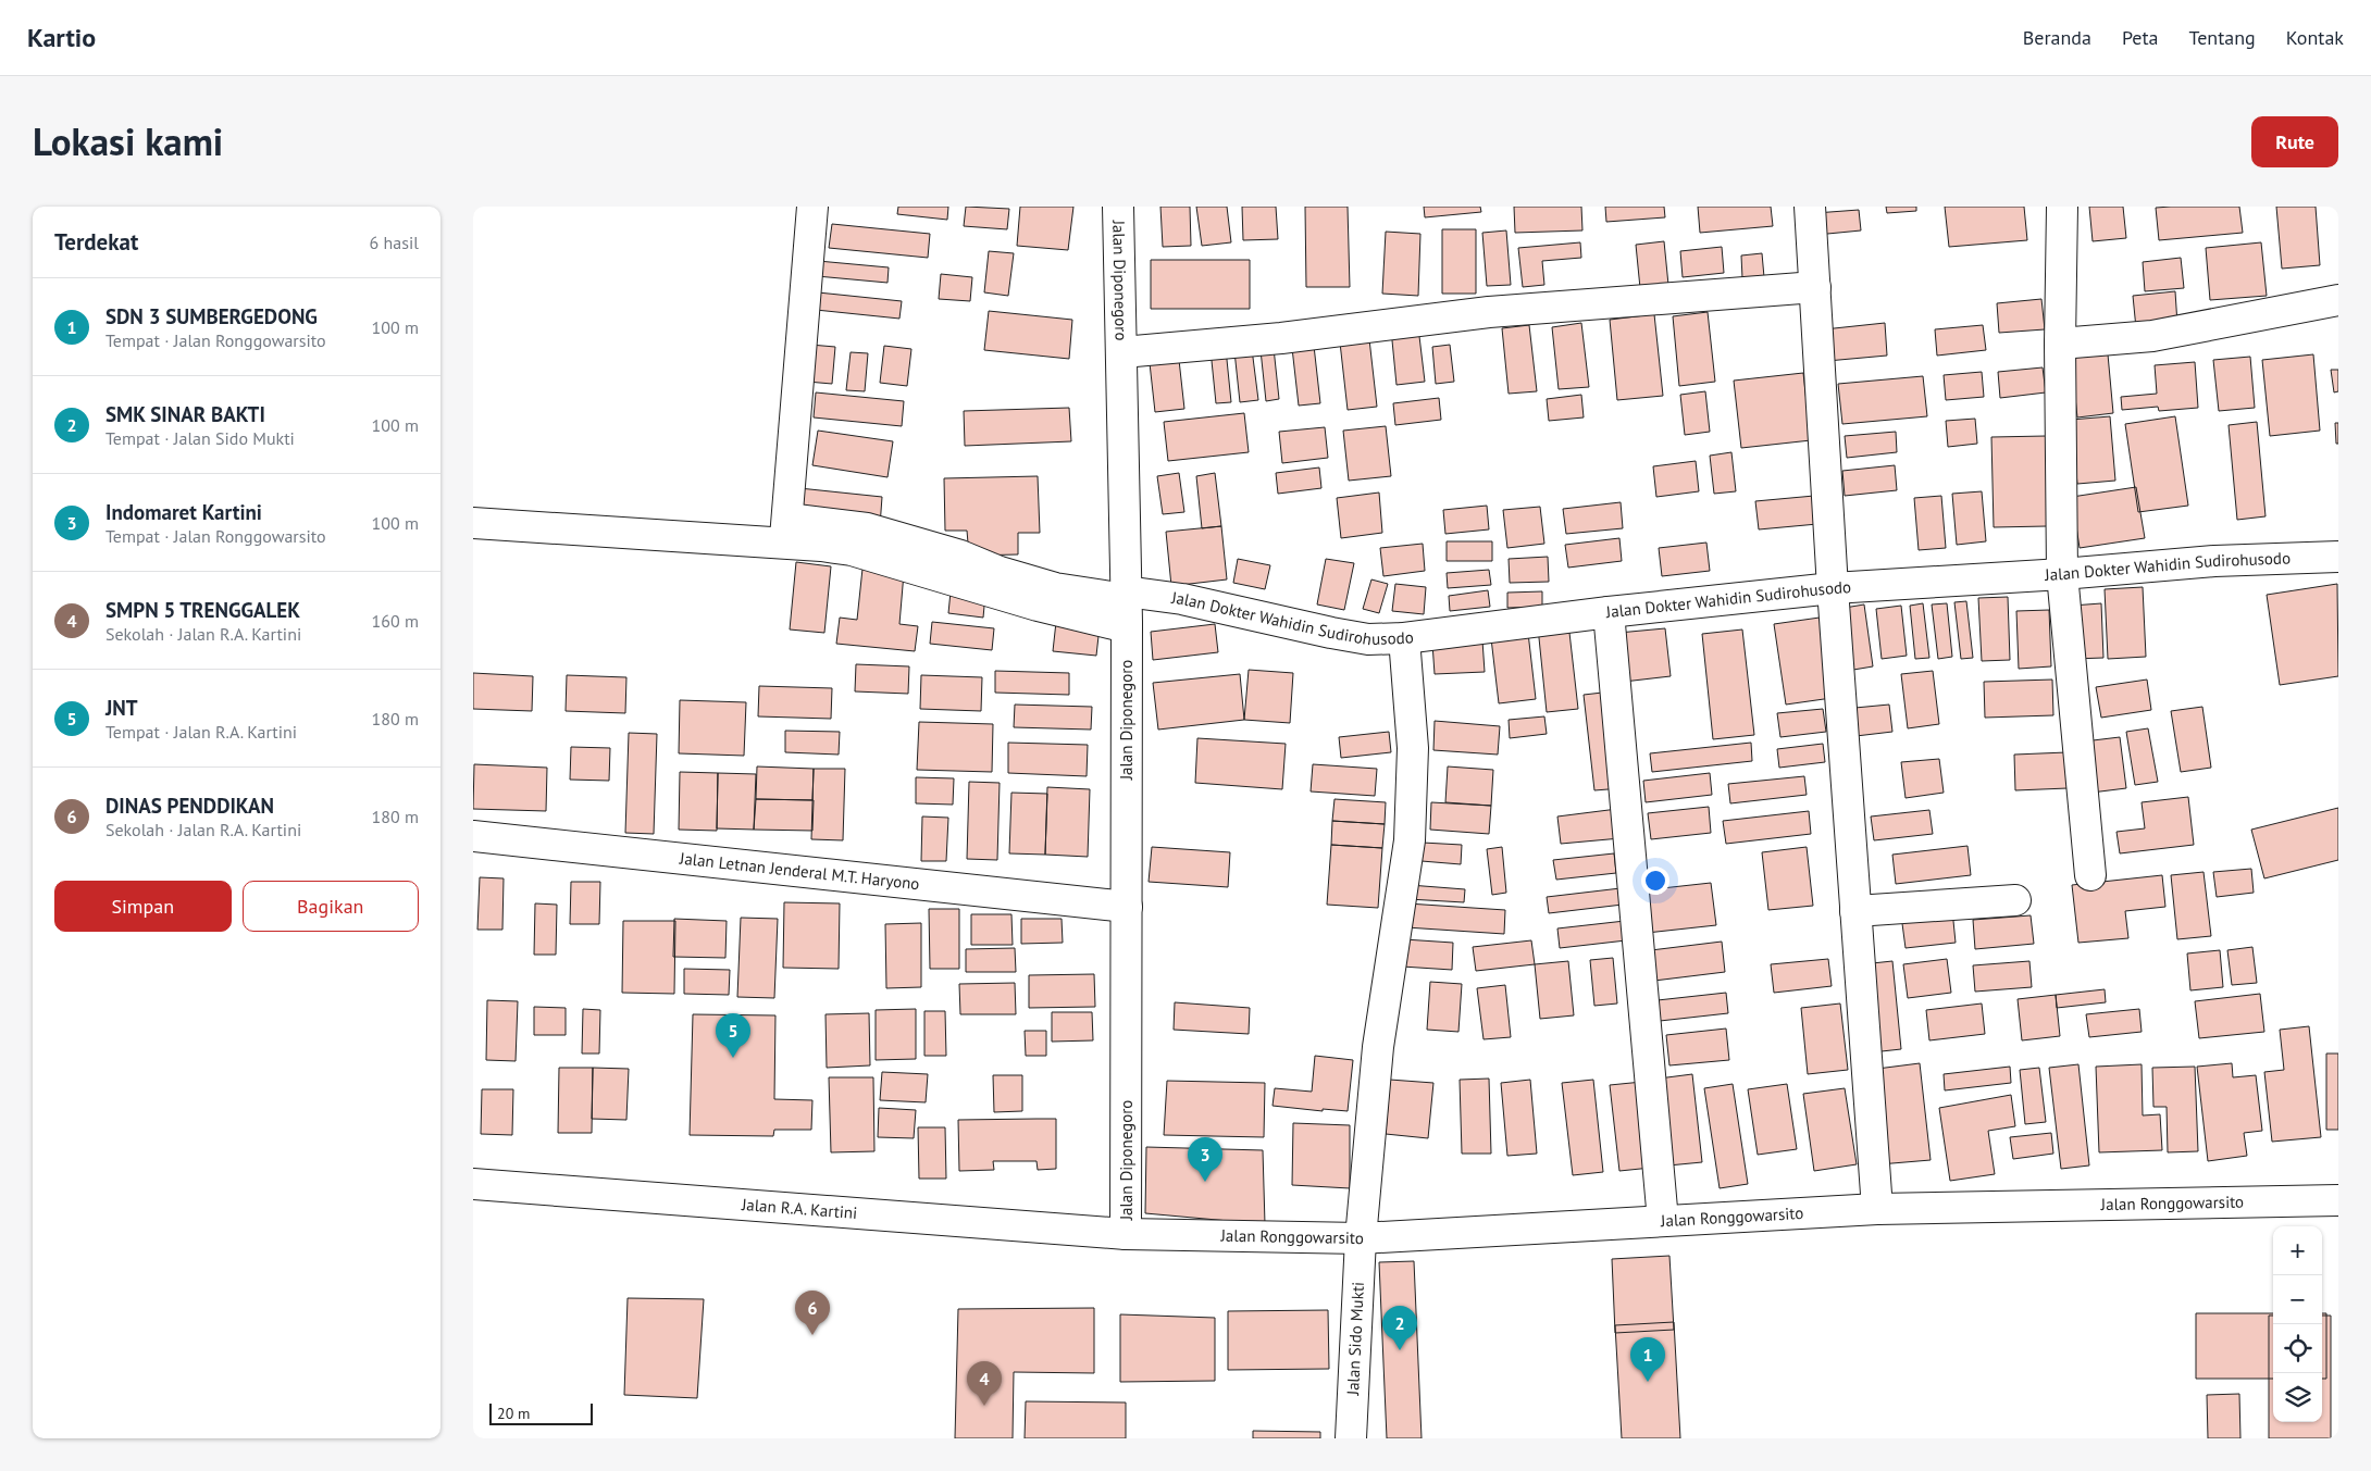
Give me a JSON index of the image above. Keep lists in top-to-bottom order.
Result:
{
  "streets": {
    "street": [
      "Jalan Diponegoro",
      "Jalan Dokter Wahidin Sudirohusodo",
      "Jalan Letnan Jenderal M.T. Haryono",
      "Jalan Ronggowarsito",
      "Jalan R.A. Kartini",
      "Jalan Sido Mukti"
    ]
  },
  "crossings": [
    ["Jalan Diponegoro", "Jalan Dokter Wahidin Sudirohusodo"],
    ["Jalan Diponegoro", "Jalan Letnan Jenderal M.T. Haryono"],
    ["Jalan Diponegoro", "Jalan Ronggowarsito"],
    ["Jalan Diponegoro", "Jalan R.A. Kartini"],
    ["Jalan Dokter Wahidin Sudirohusodo", "Jalan Sido Mukti"],
    ["Jalan Ronggowarsito", "Jalan R.A. Kartini"],
    ["Jalan Ronggowarsito", "Jalan Sido Mukti"]
  ],
  "scale_bar": "20 m",
  "page": {
    "header": "Kartio",
    "nav": [
      "Beranda",
      "Peta",
      "Tentang",
      "Kontak"
    ],
    "title": "Lokasi kami",
    "buttons": [
      "Rute",
      ["Simpan", "Bagikan"]
    ],
    "heading": ["Terdekat", "6 hasil"],
    "list": [
      {
        "mark": "1",
        "name": "SDN 3 SUMBERGEDONG",
        "note": "Tempat · Jalan Ronggowarsito",
        "value": "100 m"
      },
      {
        "mark": "2",
        "name": "SMK SINAR BAKTI",
        "note": "Tempat · Jalan Sido Mukti",
        "value": "100 m"
      },
      {
        "mark": "3",
        "name": "Indomaret Kartini",
        "note": "Tempat · Jalan Ronggowarsito",
        "value": "100 m"
      },
      {
        "mark": "4",
        "name": "SMPN 5 TRENGGALEK",
        "note": "Sekolah · Jalan R.A. Kartini",
        "value": "160 m"
      },
      {
        "mark": "5",
        "name": "JNT",
        "note": "Tempat · Jalan R.A. Kartini",
        "value": "180 m"
      },
      {
        "mark": "6",
        "name": "DINAS PENDDIKAN",
        "note": "Sekolah · Jalan R.A. Kartini",
        "value": "180 m"
      }
    ],
    "pins": [
      "5",
      "3",
      "6",
      "2",
      "1",
      "4"
    ],
    "map_buttons": ["+", "−"],
    "scale": "20 m"
  }
}
